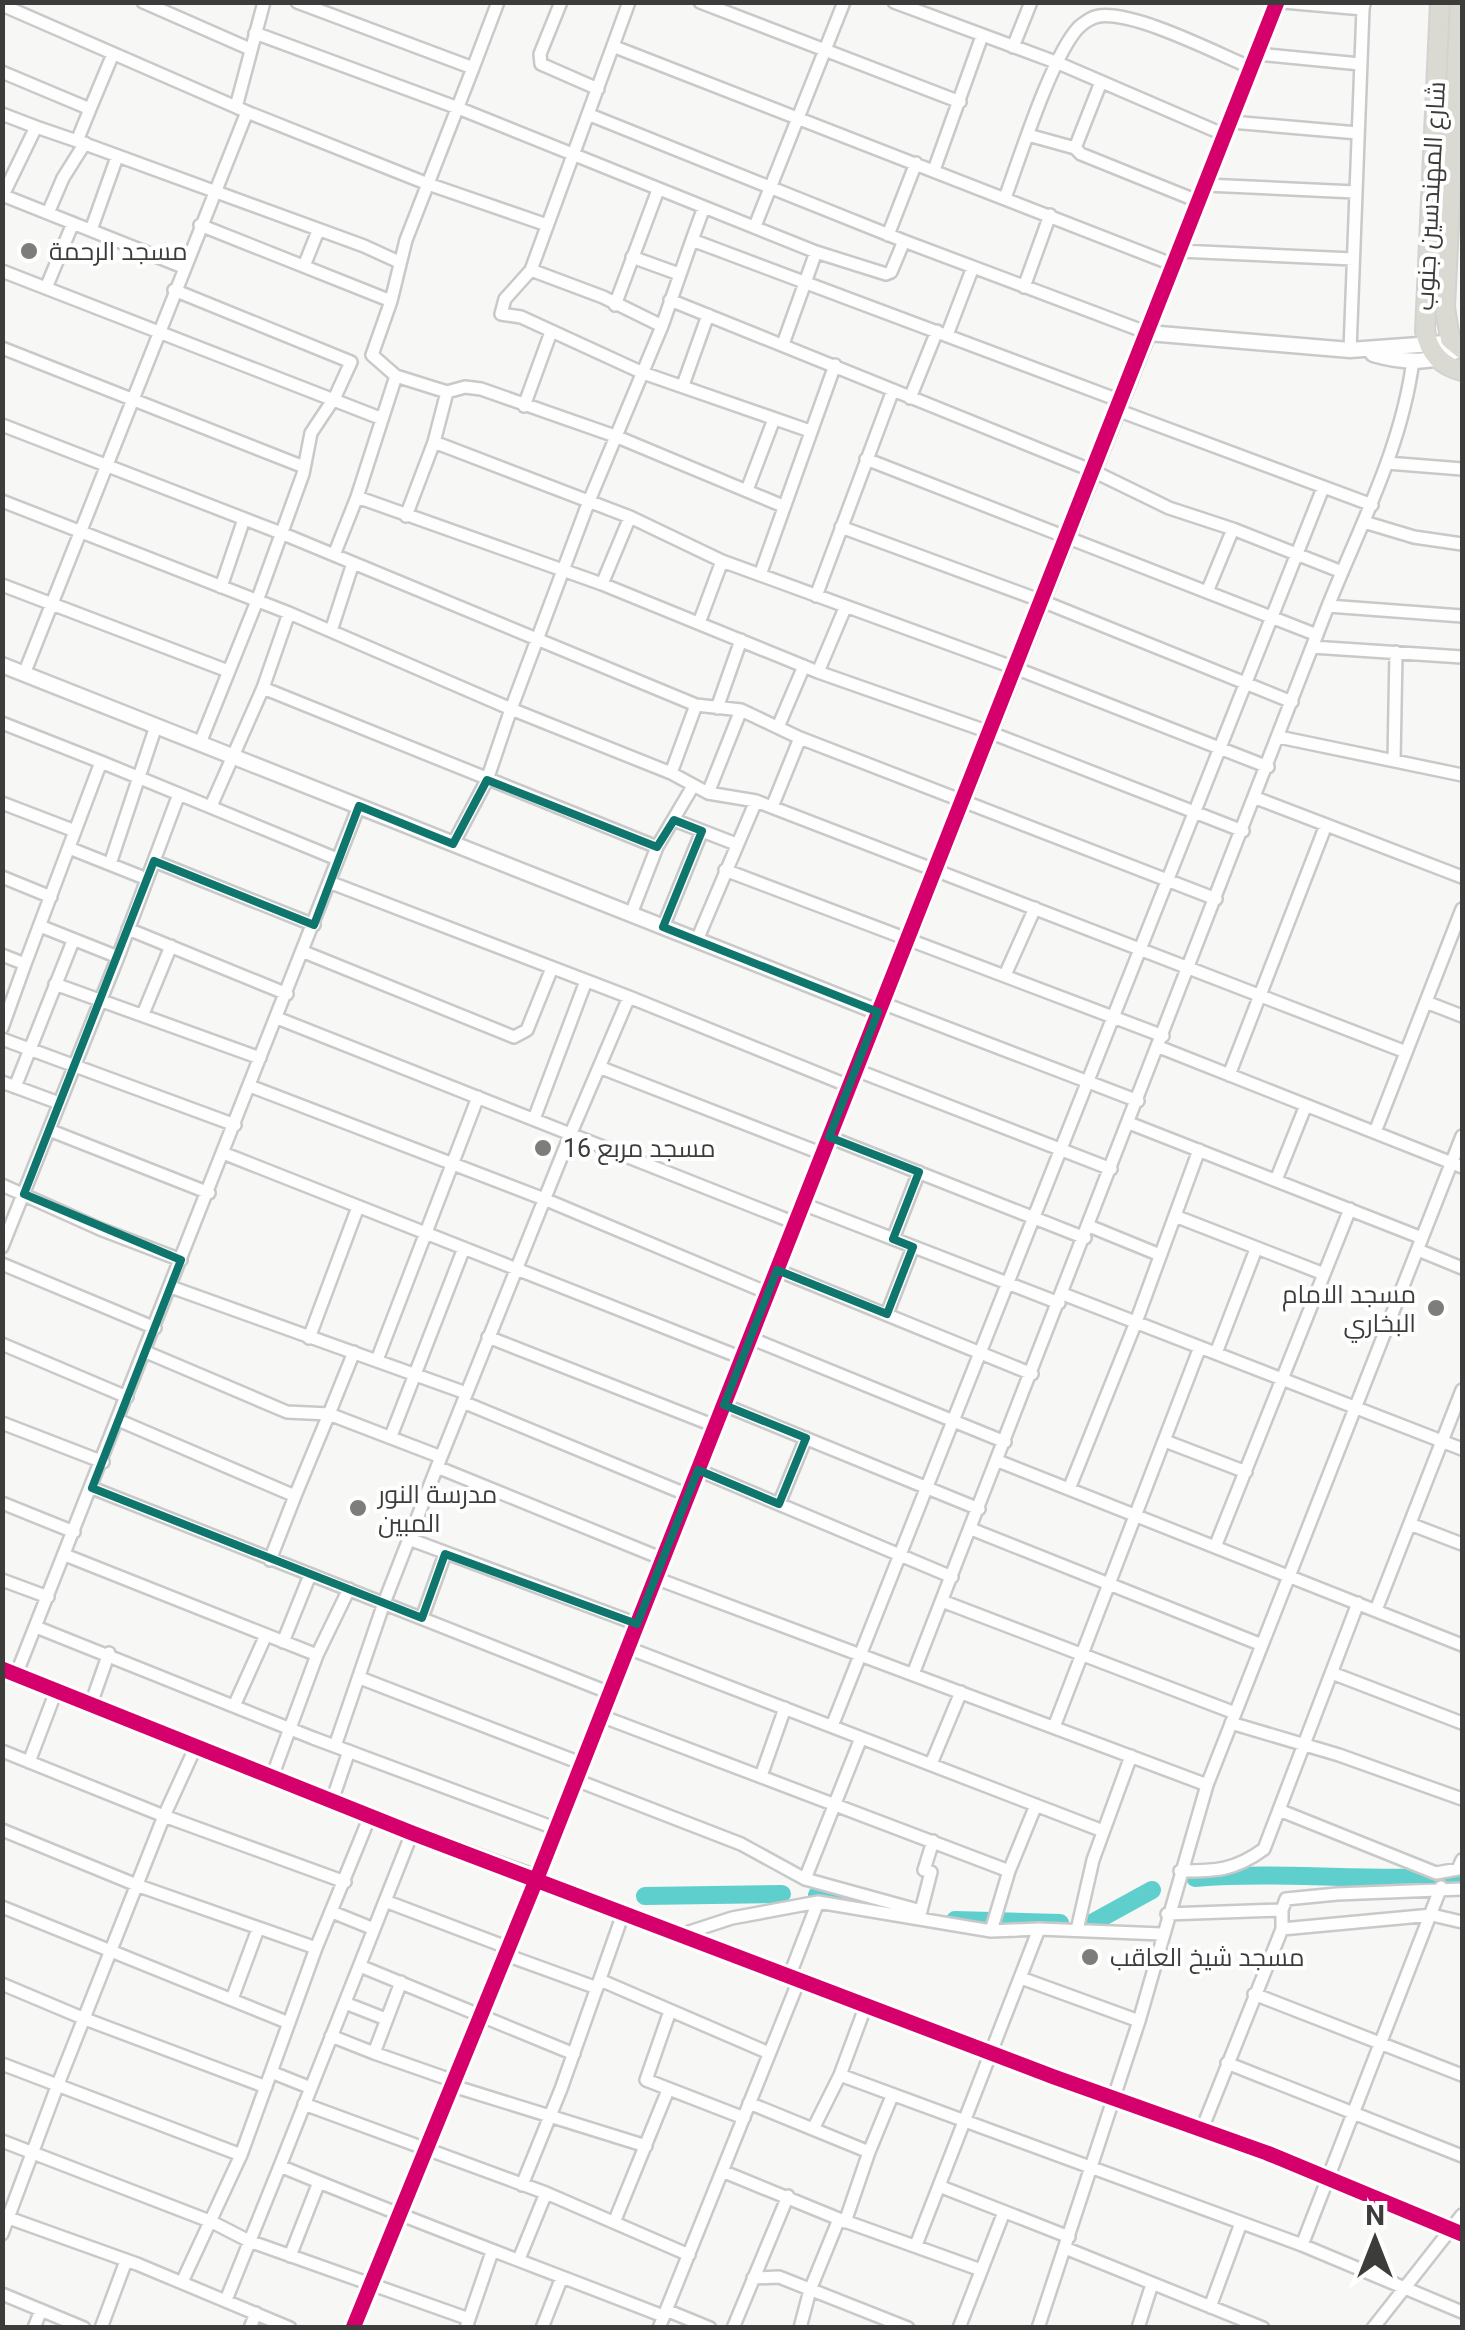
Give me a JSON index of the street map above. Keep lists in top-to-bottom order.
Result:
{
  "streets": {
    "highway": ["شارع المهندسين جنوب"]
  },
  "places": [
    "مسجد الرحمة",
    "مسجد مربع 16",
    "مسجد الامام البخاري",
    "مدرسة النور المبين",
    "مسجد شيخ العاقب"
  ],
  "north": "top"
}
